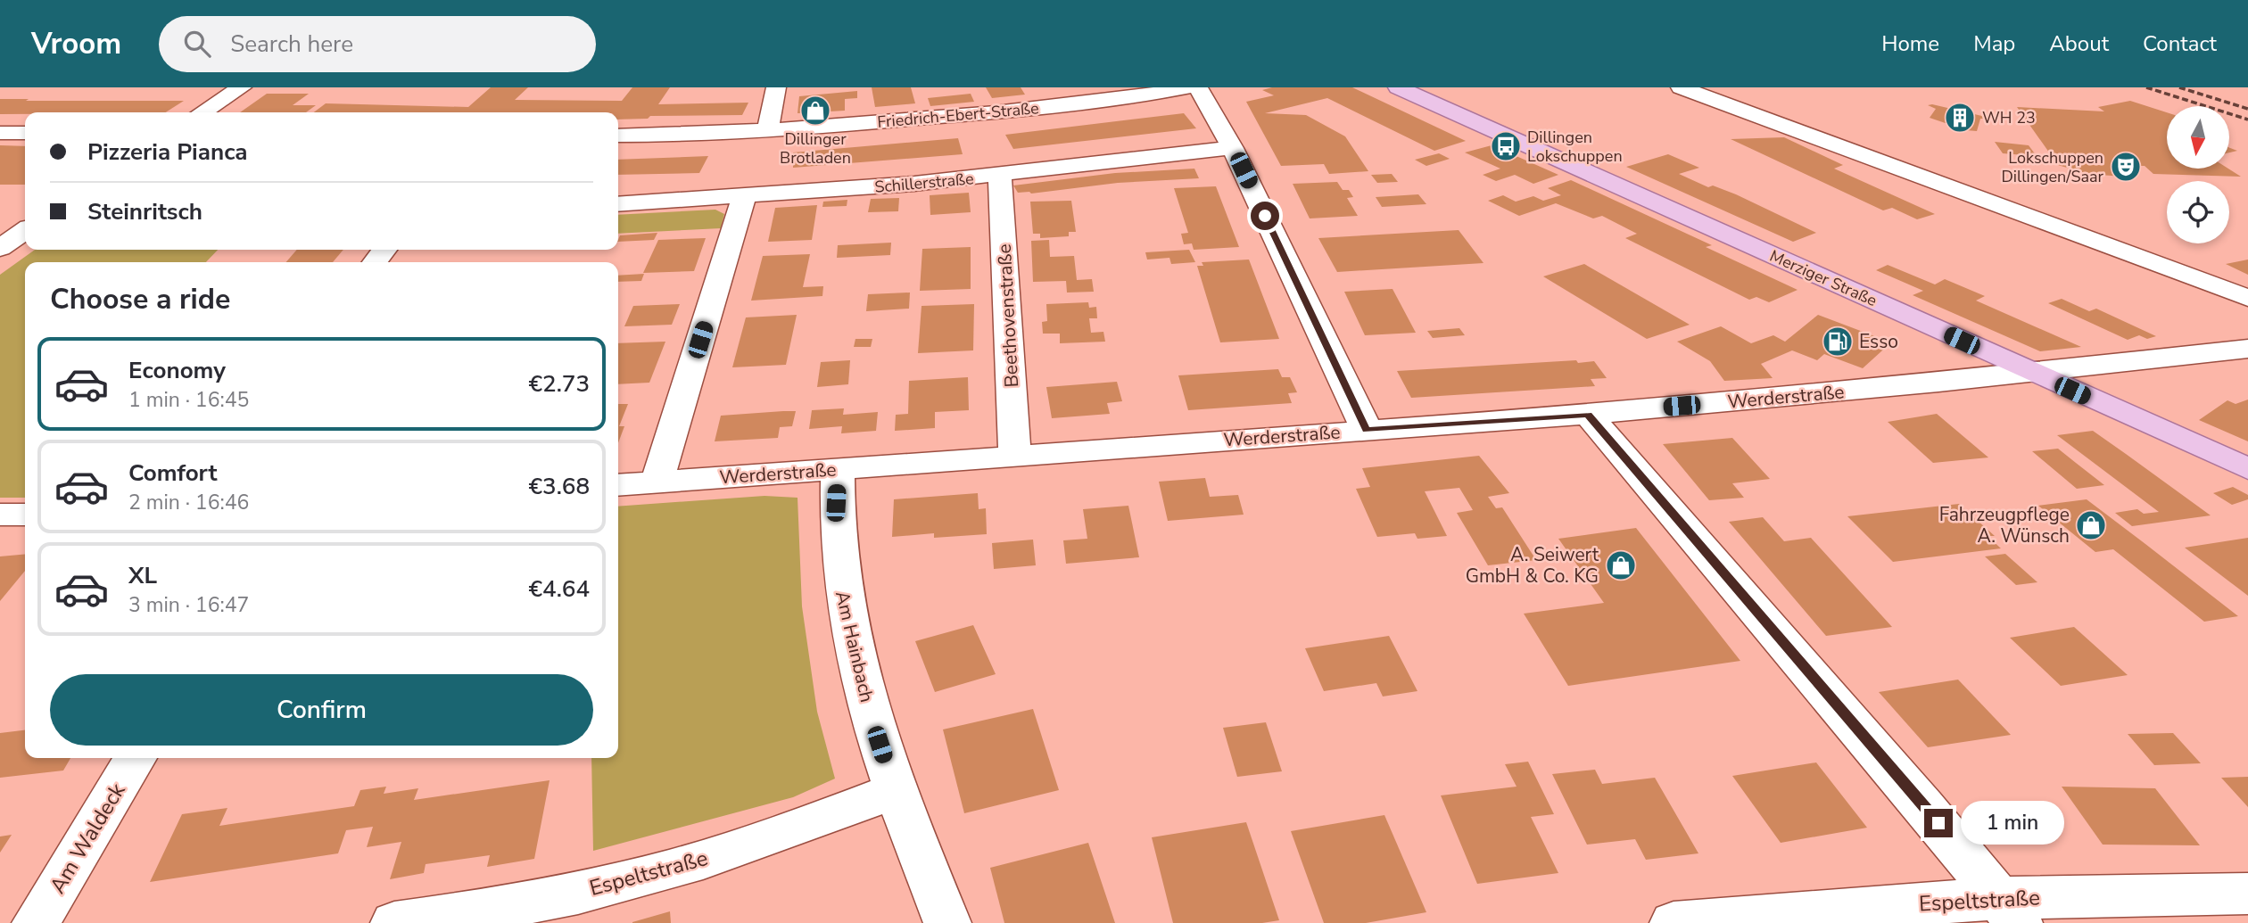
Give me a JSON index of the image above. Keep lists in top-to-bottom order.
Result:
{
  "streets": {
    "main road": ["Merziger Straße"],
    "street": [
      "Friedrich-Ebert-Straße",
      "Schillerstraße",
      "Beethovenstraße",
      "Werderstraße",
      "Am Hainbach",
      "Am Waldeck",
      "Espeltstraße"
    ]
  },
  "crossings": [
    ["Schillerstraße", "Beethovenstraße"],
    ["Merziger Straße", "Werderstraße"],
    ["Beethovenstraße", "Werderstraße"],
    ["Werderstraße", "Am Hainbach"],
    ["Am Hainbach", "Espeltstraße"]
  ],
  "places": {
    "shop": ["Dillinger Brotladen", "Fahrzeugpflege A. Wünsch", "A. Seiwert GmbH & Co. KG"],
    "building": ["WH 23"],
    "bus stop": ["Dillingen Lokschuppen"],
    "theatre": ["Lokschuppen Dillingen/Saar"],
    "fuel station": ["Esso"]
  },
  "north": "bottom",
  "page": {
    "header": "Vroom",
    "search": "Search here",
    "nav": [
      "Home",
      "Map",
      "About",
      "Contact"
    ],
    "banner": ["Pizzeria Pianca", "Steinritsch"],
    "heading": "Choose a ride",
    "list": [
      {
        "name": "Economy",
        "note": "1 min · 16:45",
        "value": "€2.73"
      },
      {
        "name": "Comfort",
        "note": "2 min · 16:46",
        "value": "€3.68"
      },
      {
        "name": "XL",
        "note": "3 min · 16:47",
        "value": "€4.64"
      }
    ],
    "buttons": "Confirm",
    "bubble": "1 min"
  }
}
